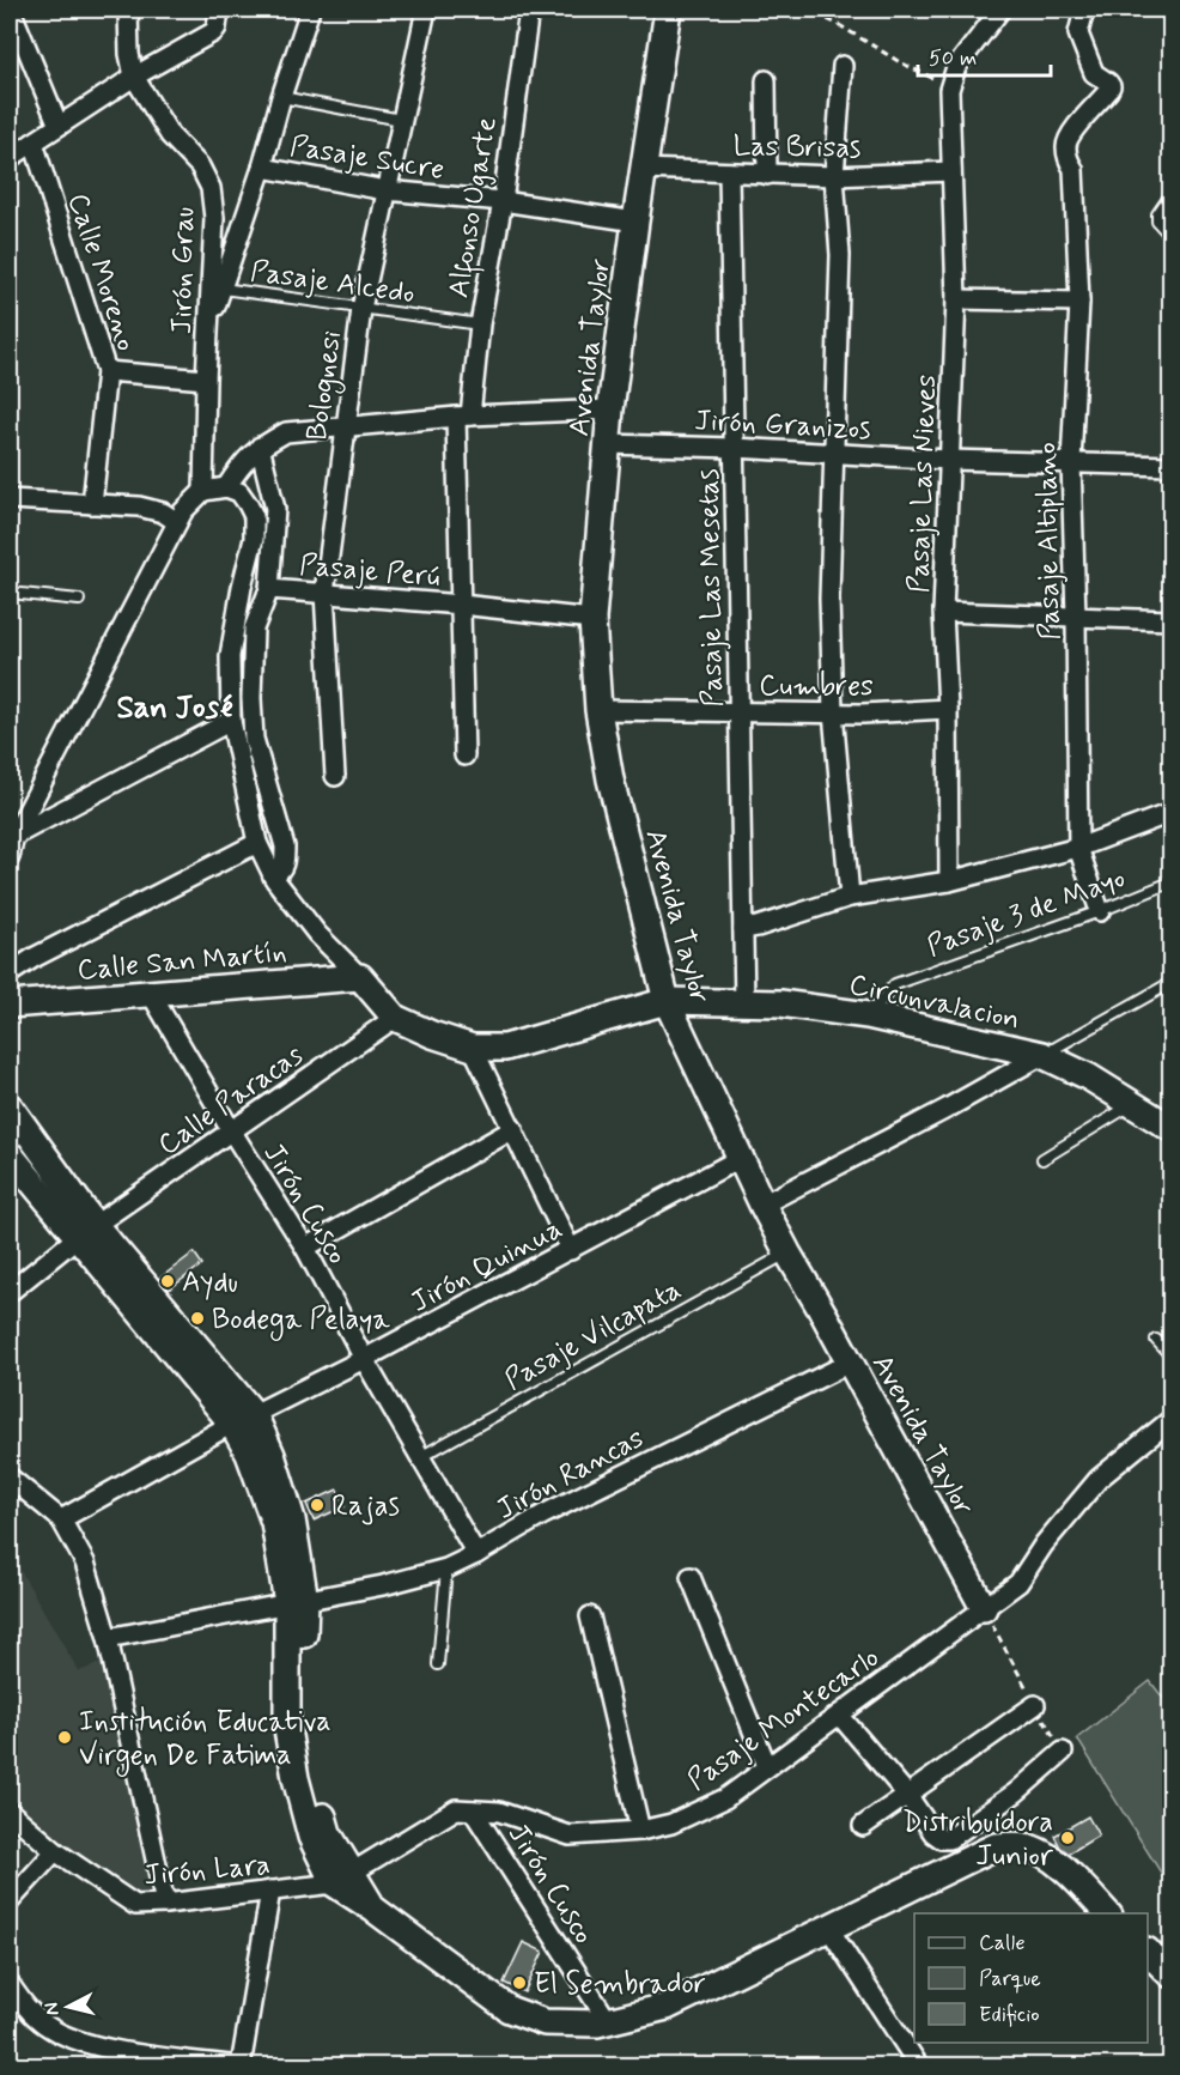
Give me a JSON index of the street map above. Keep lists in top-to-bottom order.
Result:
{
  "streets": {
    "street": [
      "Las Brisas",
      "Pasaje Sucre",
      "Alfonso Ugarte",
      "Jirón Grau",
      "Calle Moreno",
      "Avenida Taylor",
      "Bolognesi",
      "Jirón Granizos",
      "Pasaje Las Nieves",
      "Pasaje Altiplano",
      "Pasaje Perú",
      "Pasaje Las Mesetas",
      "Cumbres",
      "Calle San Martín",
      "Circunvalacion",
      "Calle Paracas",
      "Jirón Cusco",
      "Jirón Quinua",
      "Jirón Rancas",
      "Pasaje Montecarlo",
      "Jirón Lara"
    ],
    "lane": ["Pasaje Alcedo", "Pasaje 3 de Mayo", "Pasaje Vilcapata"]
  },
  "crossings": [
    ["Las Brisas", "Avenida Taylor"],
    ["Las Brisas", "Pasaje Las Nieves"],
    ["Las Brisas", "Pasaje Las Mesetas"],
    ["Pasaje Sucre", "Alfonso Ugarte"],
    ["Pasaje Sucre", "Avenida Taylor"],
    ["Pasaje Sucre", "Bolognesi"],
    ["Alfonso Ugarte", "Pasaje Alcedo"],
    ["Alfonso Ugarte", "Pasaje Perú"],
    ["Pasaje Alcedo", "Bolognesi"],
    ["Avenida Taylor", "Jirón Granizos"],
    ["Avenida Taylor", "Pasaje Perú"],
    ["Avenida Taylor", "Cumbres"],
    ["Avenida Taylor", "Circunvalacion"],
    ["Avenida Taylor", "Jirón Quinua"],
    ["Avenida Taylor", "Pasaje Vilcapata"],
    ["Avenida Taylor", "Jirón Rancas"],
    ["Avenida Taylor", "Pasaje Montecarlo"],
    ["Bolognesi", "Pasaje Perú"],
    ["Jirón Granizos", "Pasaje Las Nieves"],
    ["Jirón Granizos", "Pasaje Altiplano"],
    ["Jirón Granizos", "Pasaje Las Mesetas"],
    ["Pasaje Las Nieves", "Cumbres"],
    ["Pasaje Altiplano", "Pasaje 3 de Mayo"],
    ["Pasaje Las Mesetas", "Cumbres"],
    ["Pasaje Las Mesetas", "Circunvalacion"],
    ["Pasaje 3 de Mayo", "Circunvalacion"],
    ["Calle San Martín", "Jirón Cusco"],
    ["Circunvalacion", "Calle Paracas"],
    ["Calle Paracas", "Jirón Cusco"],
    ["Jirón Cusco", "Jirón Quinua"],
    ["Jirón Cusco", "Pasaje Vilcapata"],
    ["Jirón Cusco", "Jirón Rancas"],
    ["Jirón Cusco", "Pasaje Montecarlo"],
    ["Pasaje Montecarlo", "Jirón Lara"]
  ],
  "districts": ["San José"],
  "places": [
    "Aydu",
    "Bodega Pelaya",
    "Rajas",
    "Institución Educativa Virgen De Fatima",
    "Distribuidora Junior",
    "El Sembrador"
  ],
  "legend": ["Calle", "Parque", "Edificio"],
  "scale_bar": "50 m",
  "north": "left"
}
